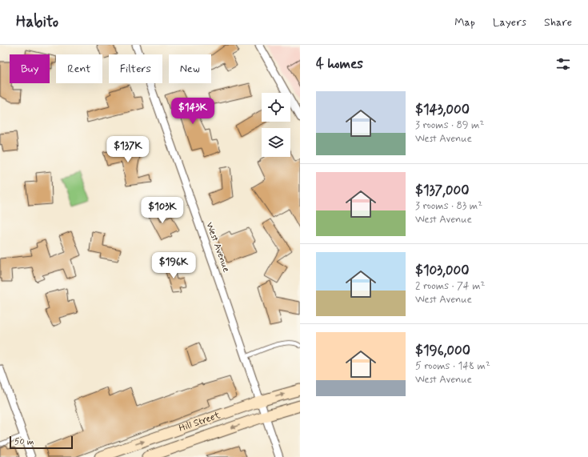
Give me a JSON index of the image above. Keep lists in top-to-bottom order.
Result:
{
  "streets": {
    "main road": ["Hill Street"],
    "street": ["West Avenue"]
  },
  "crossings": [
    ["West Avenue", "Hill Street"]
  ],
  "scale_bar": "50 m",
  "page": {
    "header": "Habito",
    "nav": ["Map", "Layers", "Share"],
    "heading": "4 homes",
    "chip": [
      "Buy",
      "Rent",
      "Filters",
      "New"
    ],
    "list": [
      {
        "name": "$143,000",
        "note": "3 rooms · 89 m² · West Avenue"
      },
      {
        "name": "$137,000",
        "note": "3 rooms · 83 m² · West Avenue"
      },
      {
        "name": "$103,000",
        "note": "2 rooms · 74 m² · West Avenue"
      },
      {
        "name": "$196,000",
        "note": "5 rooms · 148 m² · West Avenue"
      }
    ],
    "price": [
      "$143K",
      "$137K",
      "$103K",
      "$196K"
    ],
    "scale": "50 m"
  }
}
